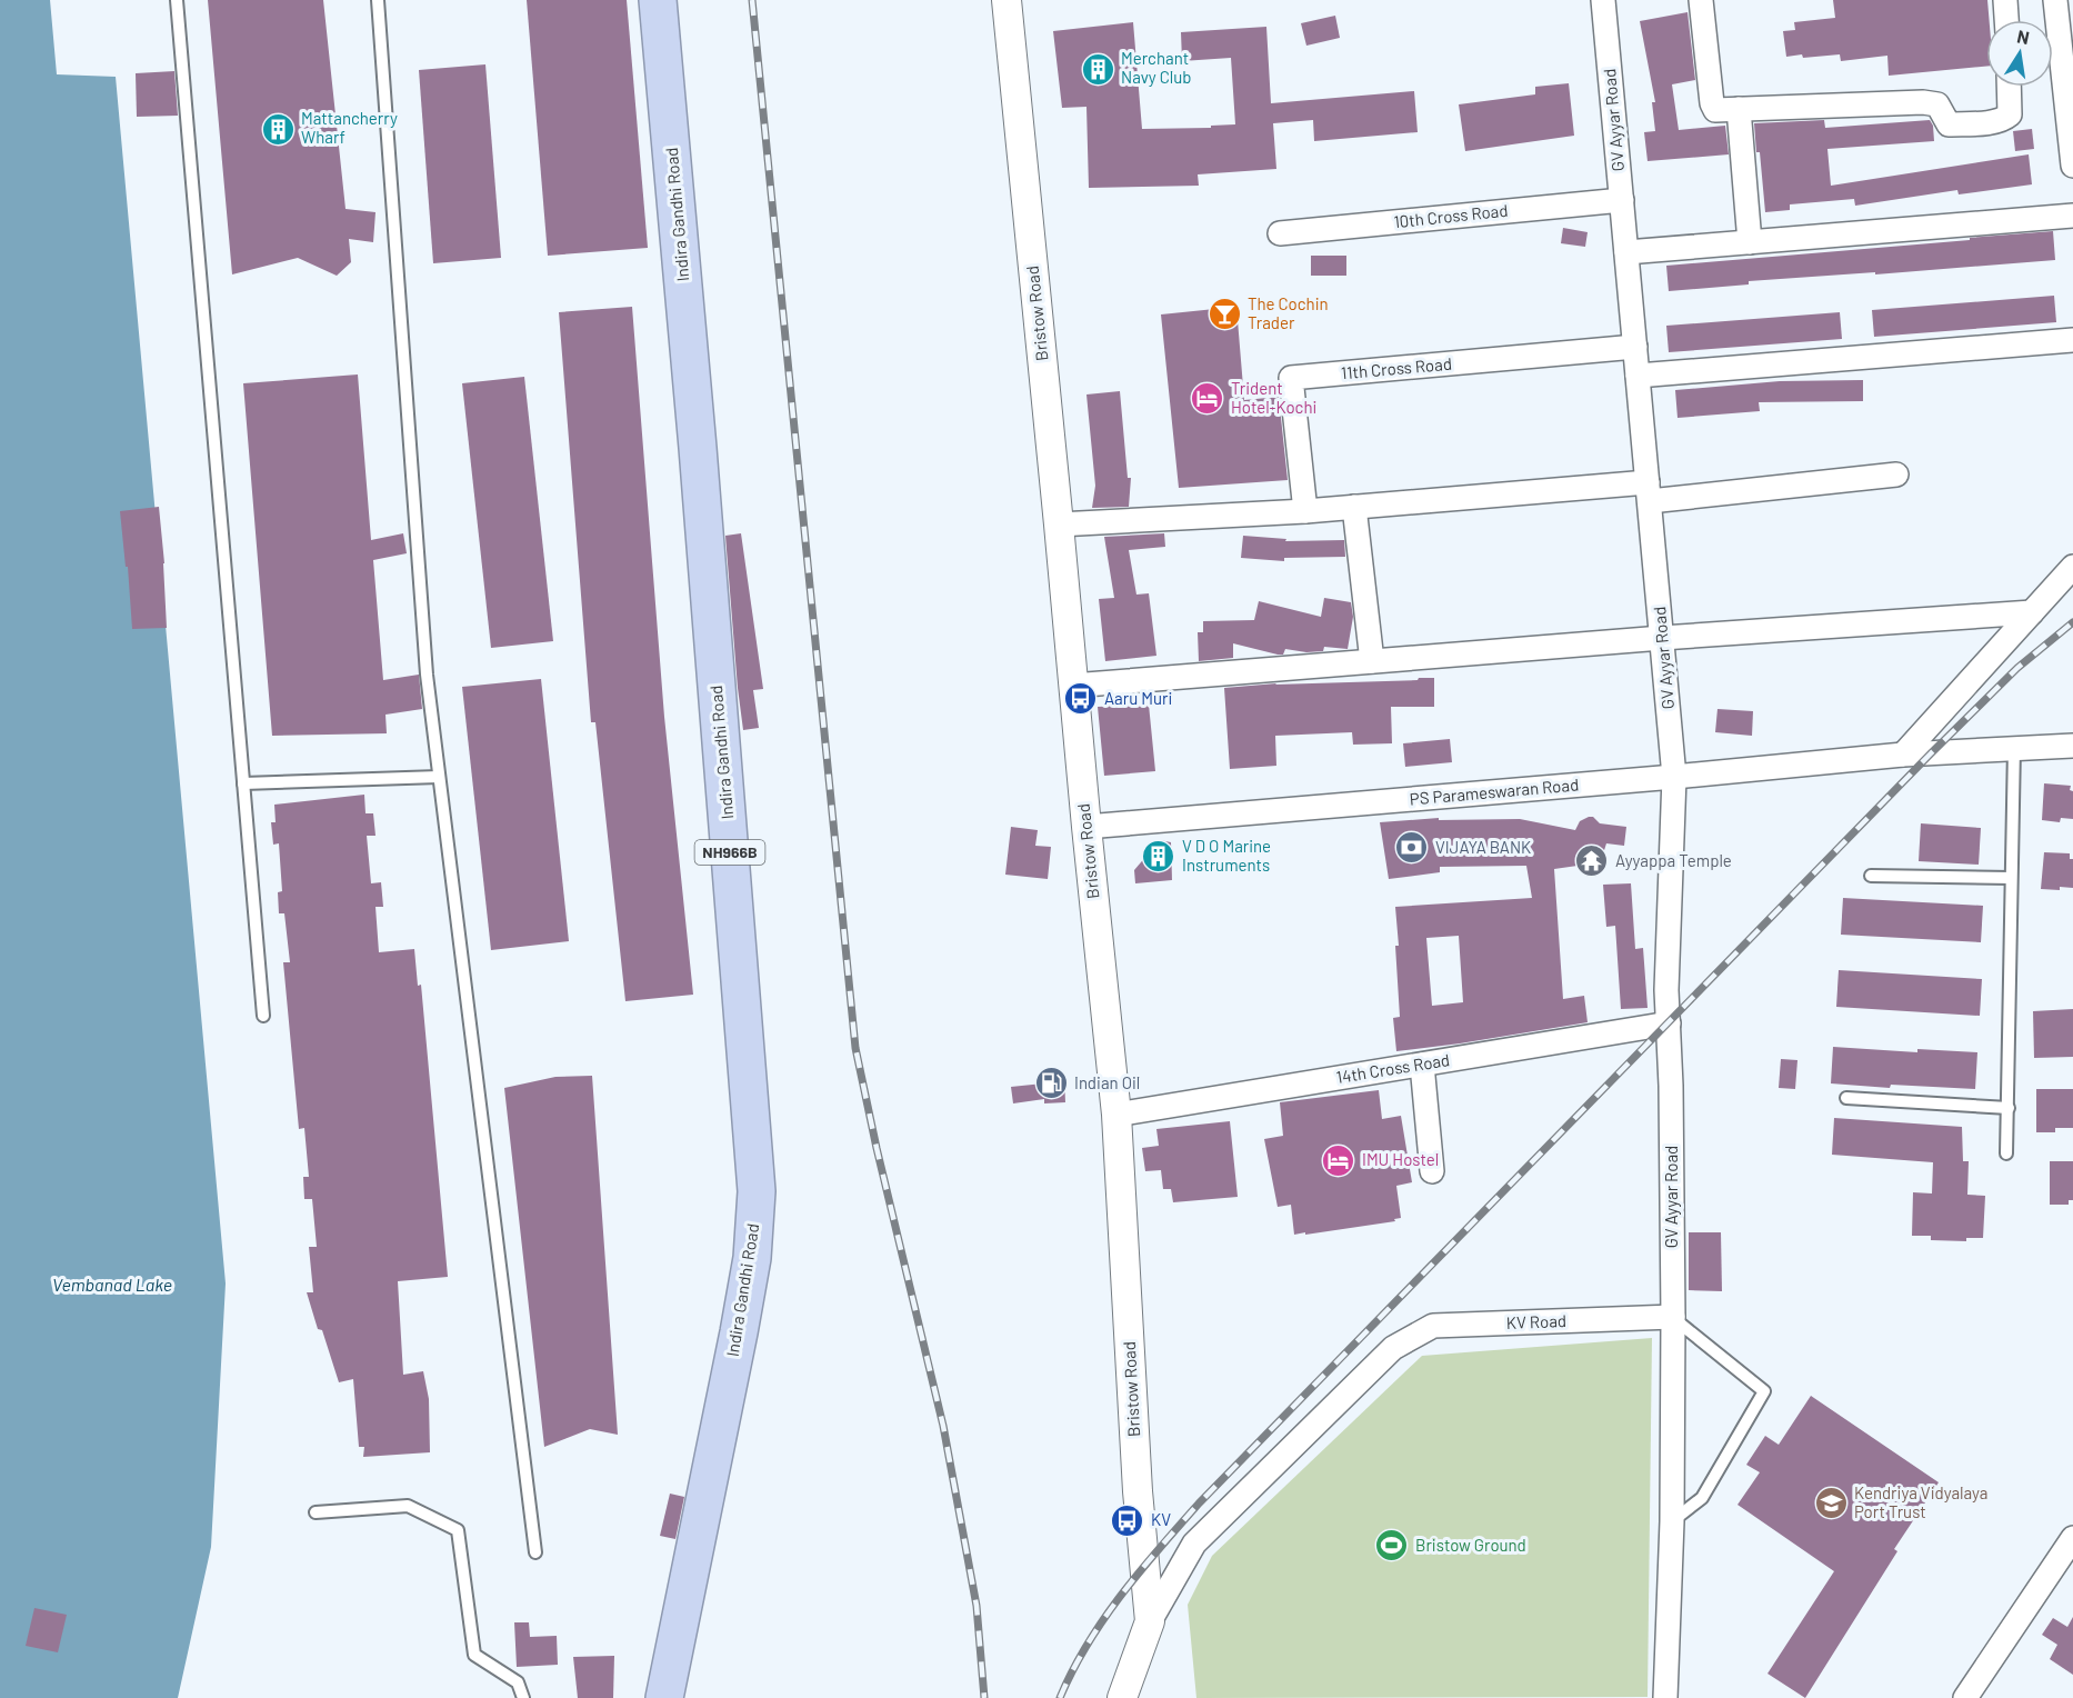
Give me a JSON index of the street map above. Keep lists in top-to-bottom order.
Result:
{
  "streets": {
    "highway": ["Indira Gandhi Road", "NH966B"],
    "street": [
      "GV Ayyar Road",
      "10th Cross Road",
      "Bristow Road",
      "11th Cross Road",
      "PS Parameswaran Road",
      "14th Cross Road",
      "KV Road"
    ]
  },
  "crossings": [
    ["GV Ayyar Road", "10th Cross Road"],
    ["GV Ayyar Road", "11th Cross Road"],
    ["GV Ayyar Road", "PS Parameswaran Road"],
    ["GV Ayyar Road", "14th Cross Road"],
    ["GV Ayyar Road", "KV Road"],
    ["Bristow Road", "PS Parameswaran Road"],
    ["Bristow Road", "14th Cross Road"],
    ["Bristow Road", "KV Road"]
  ],
  "water": ["Vembanad Lake"],
  "places": {
    "building": ["Merchant Navy Club", "Mattancherry Wharf", "V D O Marine Instruments"],
    "bar": ["The Cochin Trader"],
    "hotel": ["Trident Hotel-Kochi", "IMU Hostel"],
    "bus stop": ["Aaru Muri", "KV"],
    "bank": ["VIJAYA BANK"],
    "temple": ["Ayyappa Temple"],
    "fuel station": ["Indian Oil"],
    "school or university": ["Kendriya Vidyalaya Port Trust"],
    "sports": ["Bristow Ground"]
  },
  "north": "top"
}
